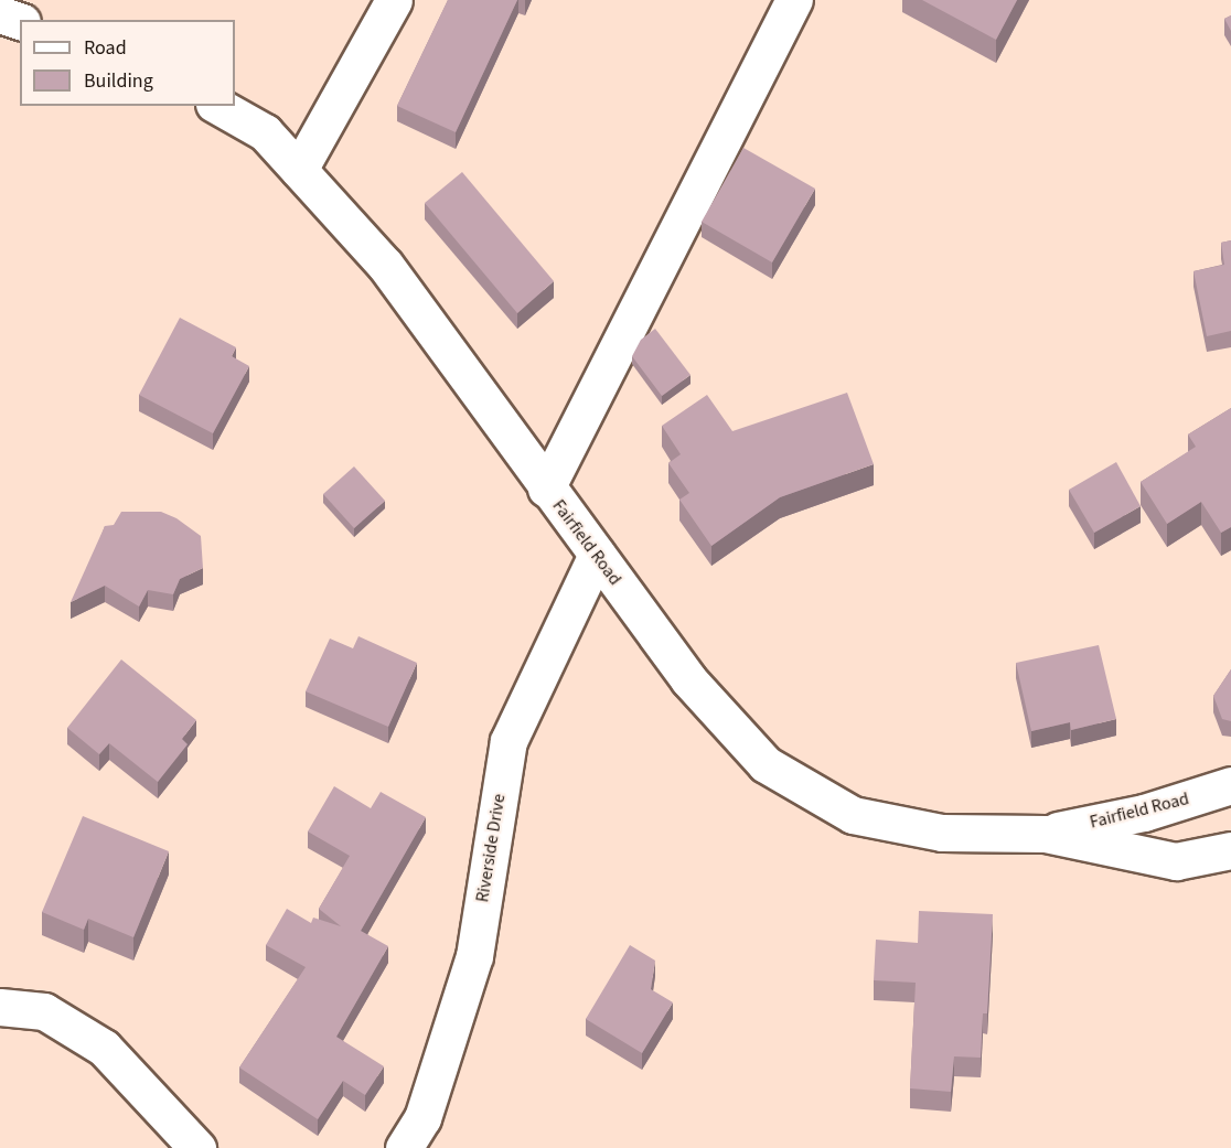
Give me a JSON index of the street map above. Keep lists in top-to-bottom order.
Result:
{
  "streets": {
    "street": ["Fairfield Road", "Riverside Drive"]
  },
  "crossings": [
    ["Fairfield Road", "Riverside Drive"]
  ],
  "legend": ["Road", "Building"]
}
